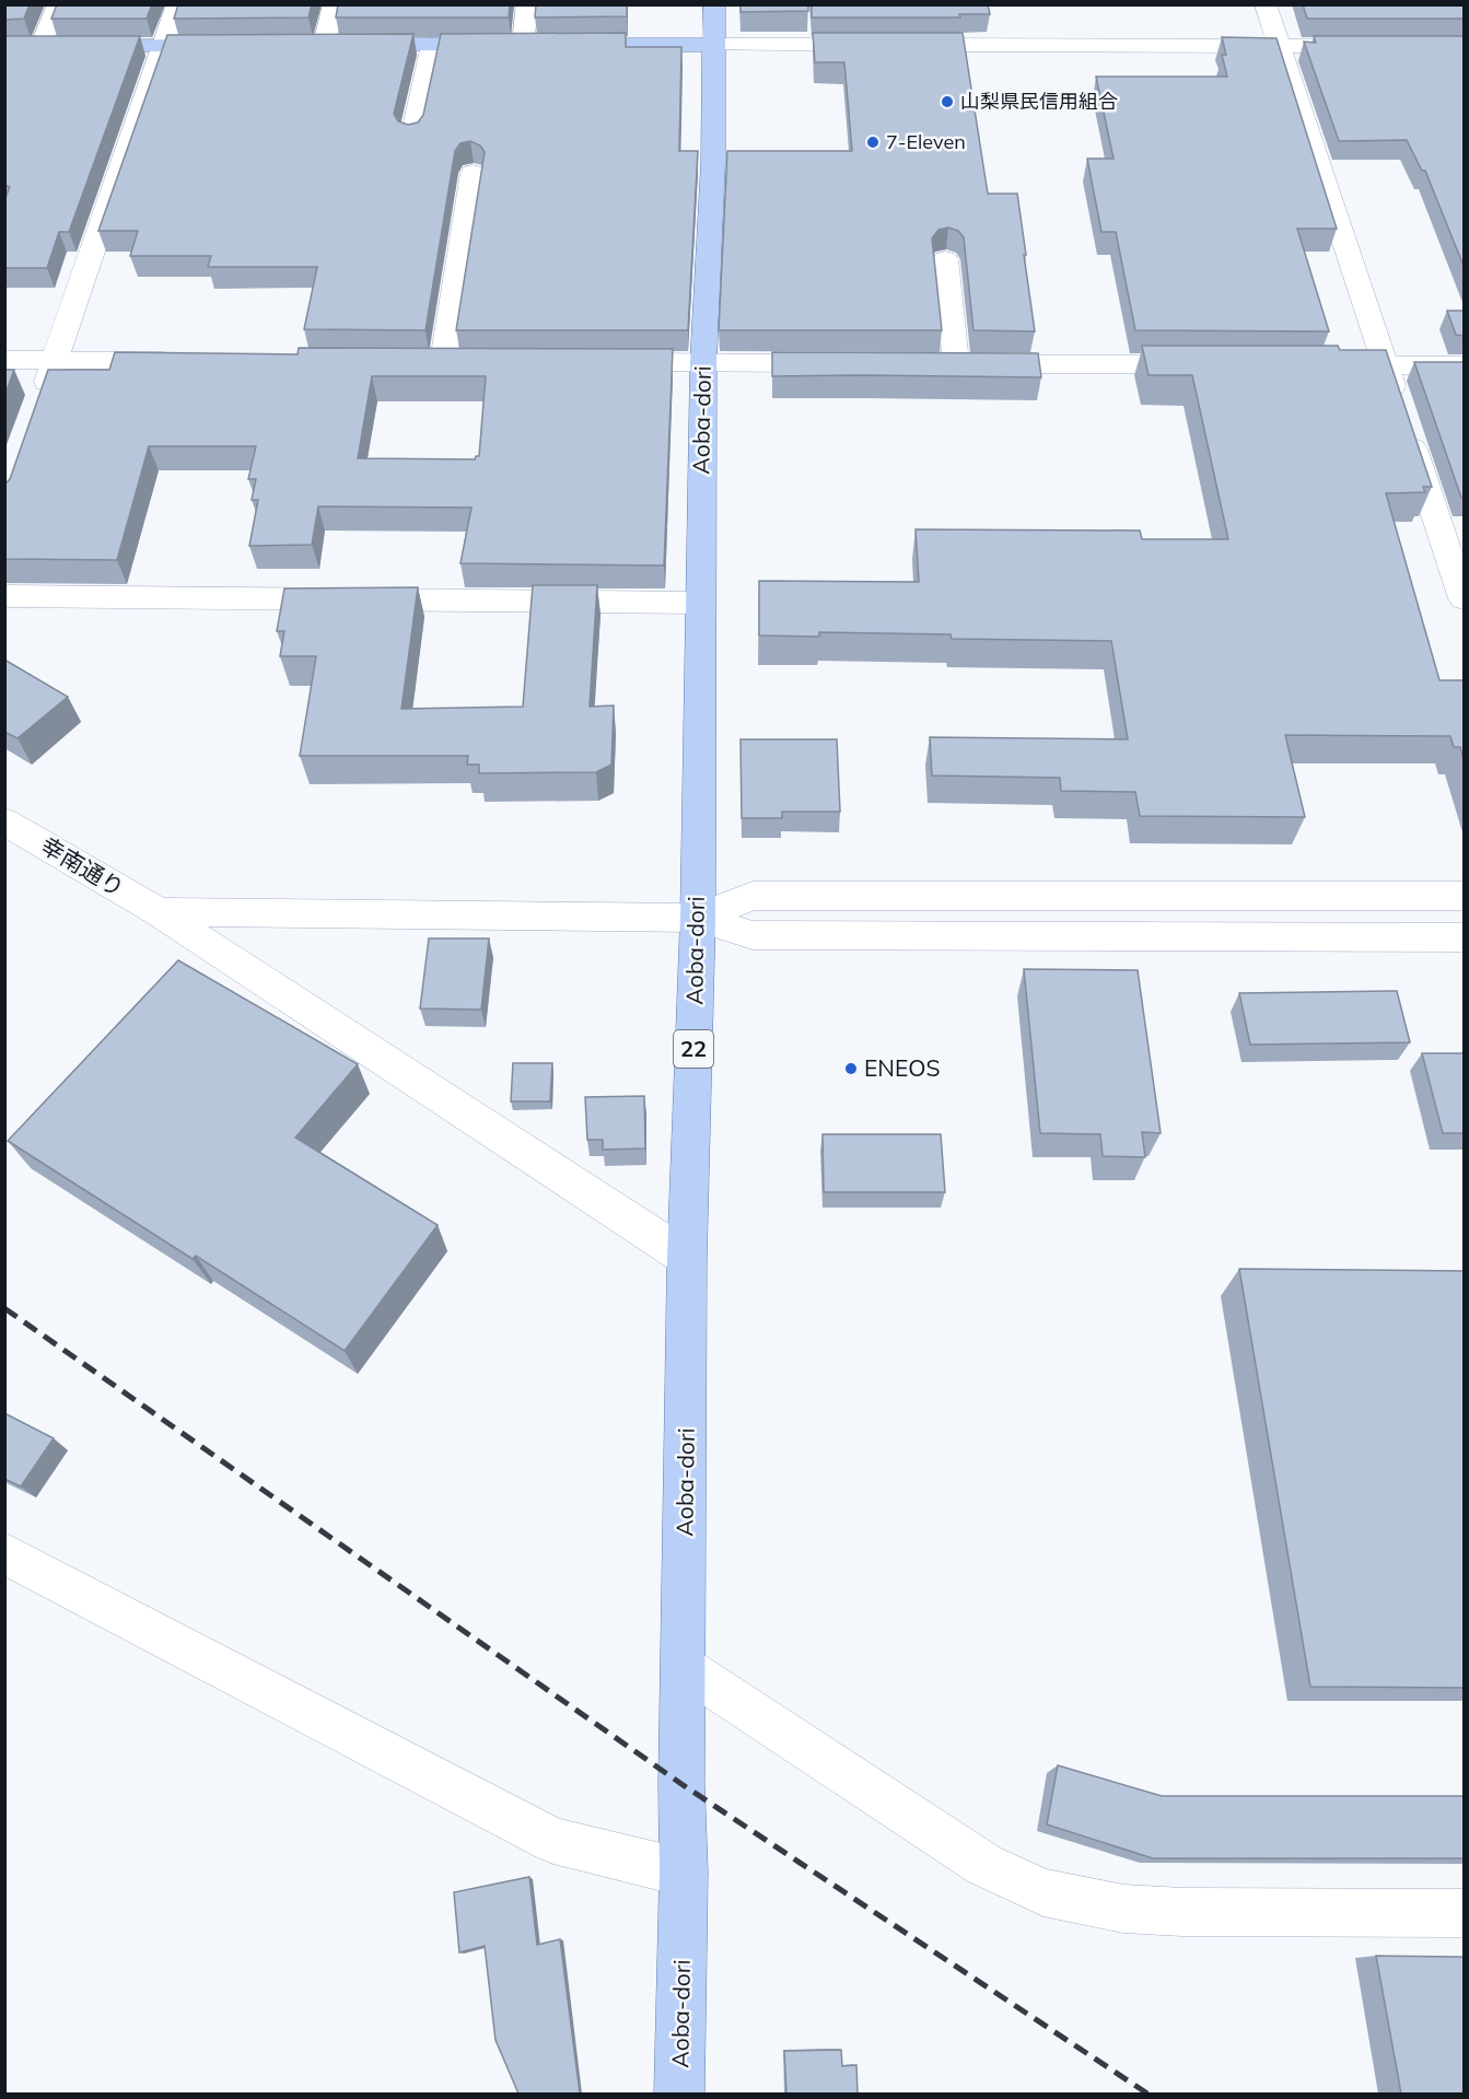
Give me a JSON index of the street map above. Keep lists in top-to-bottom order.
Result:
{
  "streets": {
    "main road": ["Aoba-dori", "22"],
    "street": ["幸南通り"]
  },
  "crossings": [
    ["Aoba-dori", "幸南通り"]
  ],
  "places": ["山梨県民信用組合", "7-Eleven", "ENEOS"]
}
